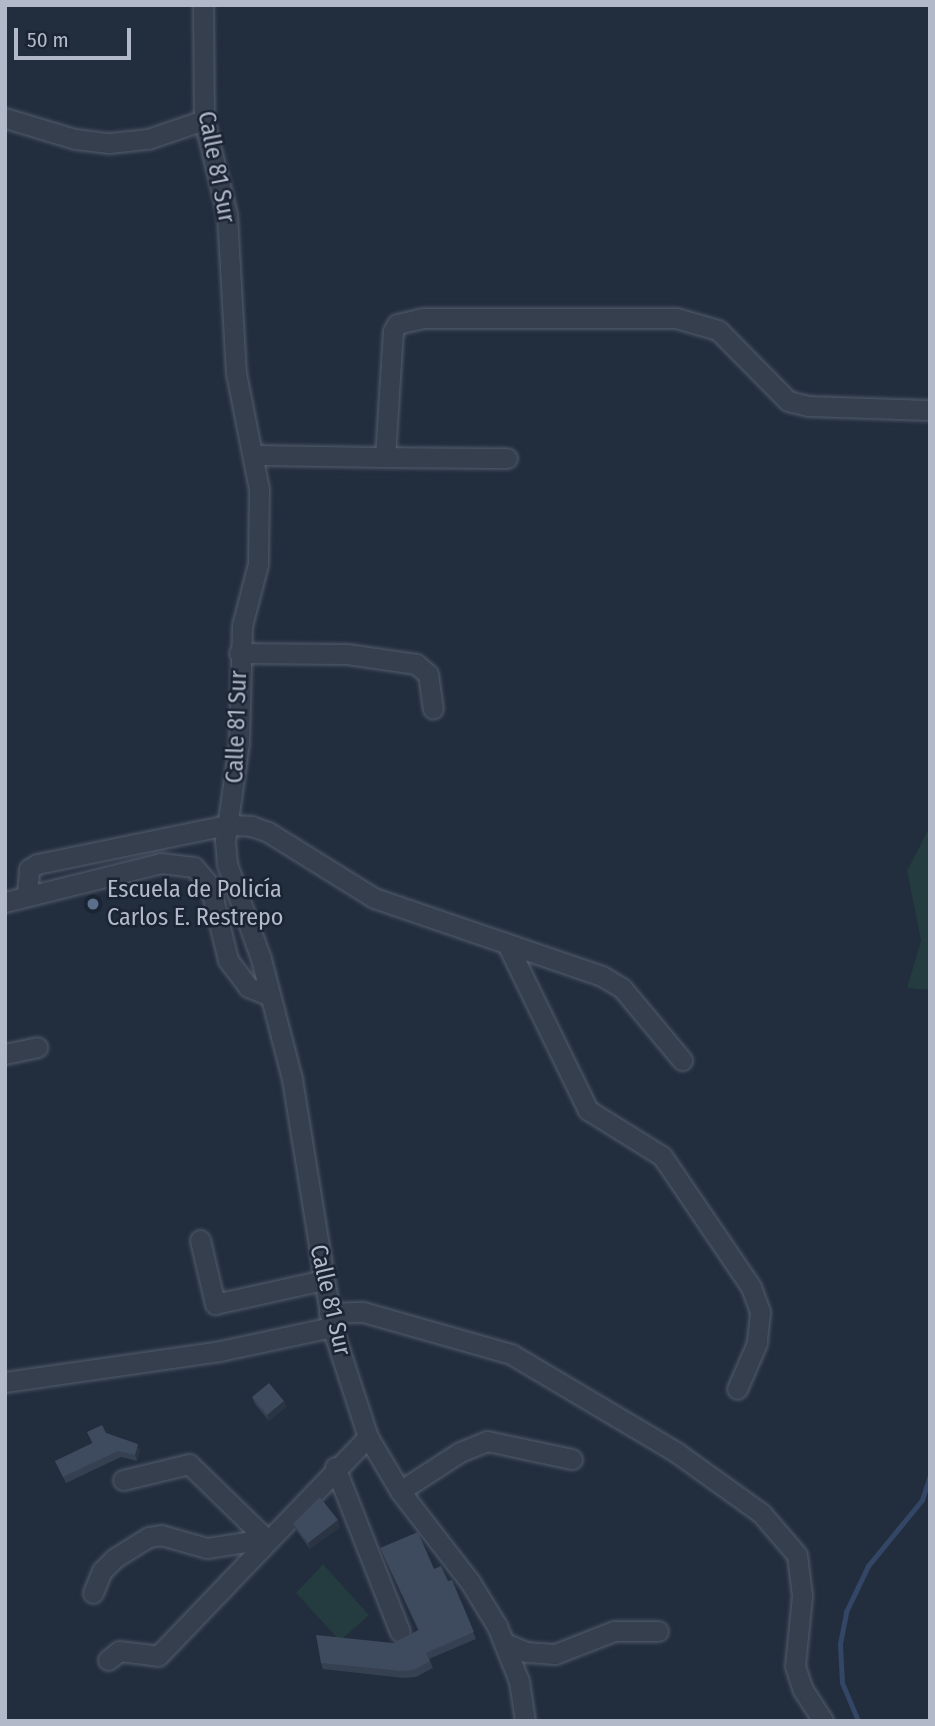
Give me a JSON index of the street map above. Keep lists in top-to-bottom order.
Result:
{
  "streets": {
    "street": ["Calle 81 Sur"]
  },
  "places": ["Escuela de Policía Carlos E. Restrepo"],
  "scale_bar": "50 m"
}
